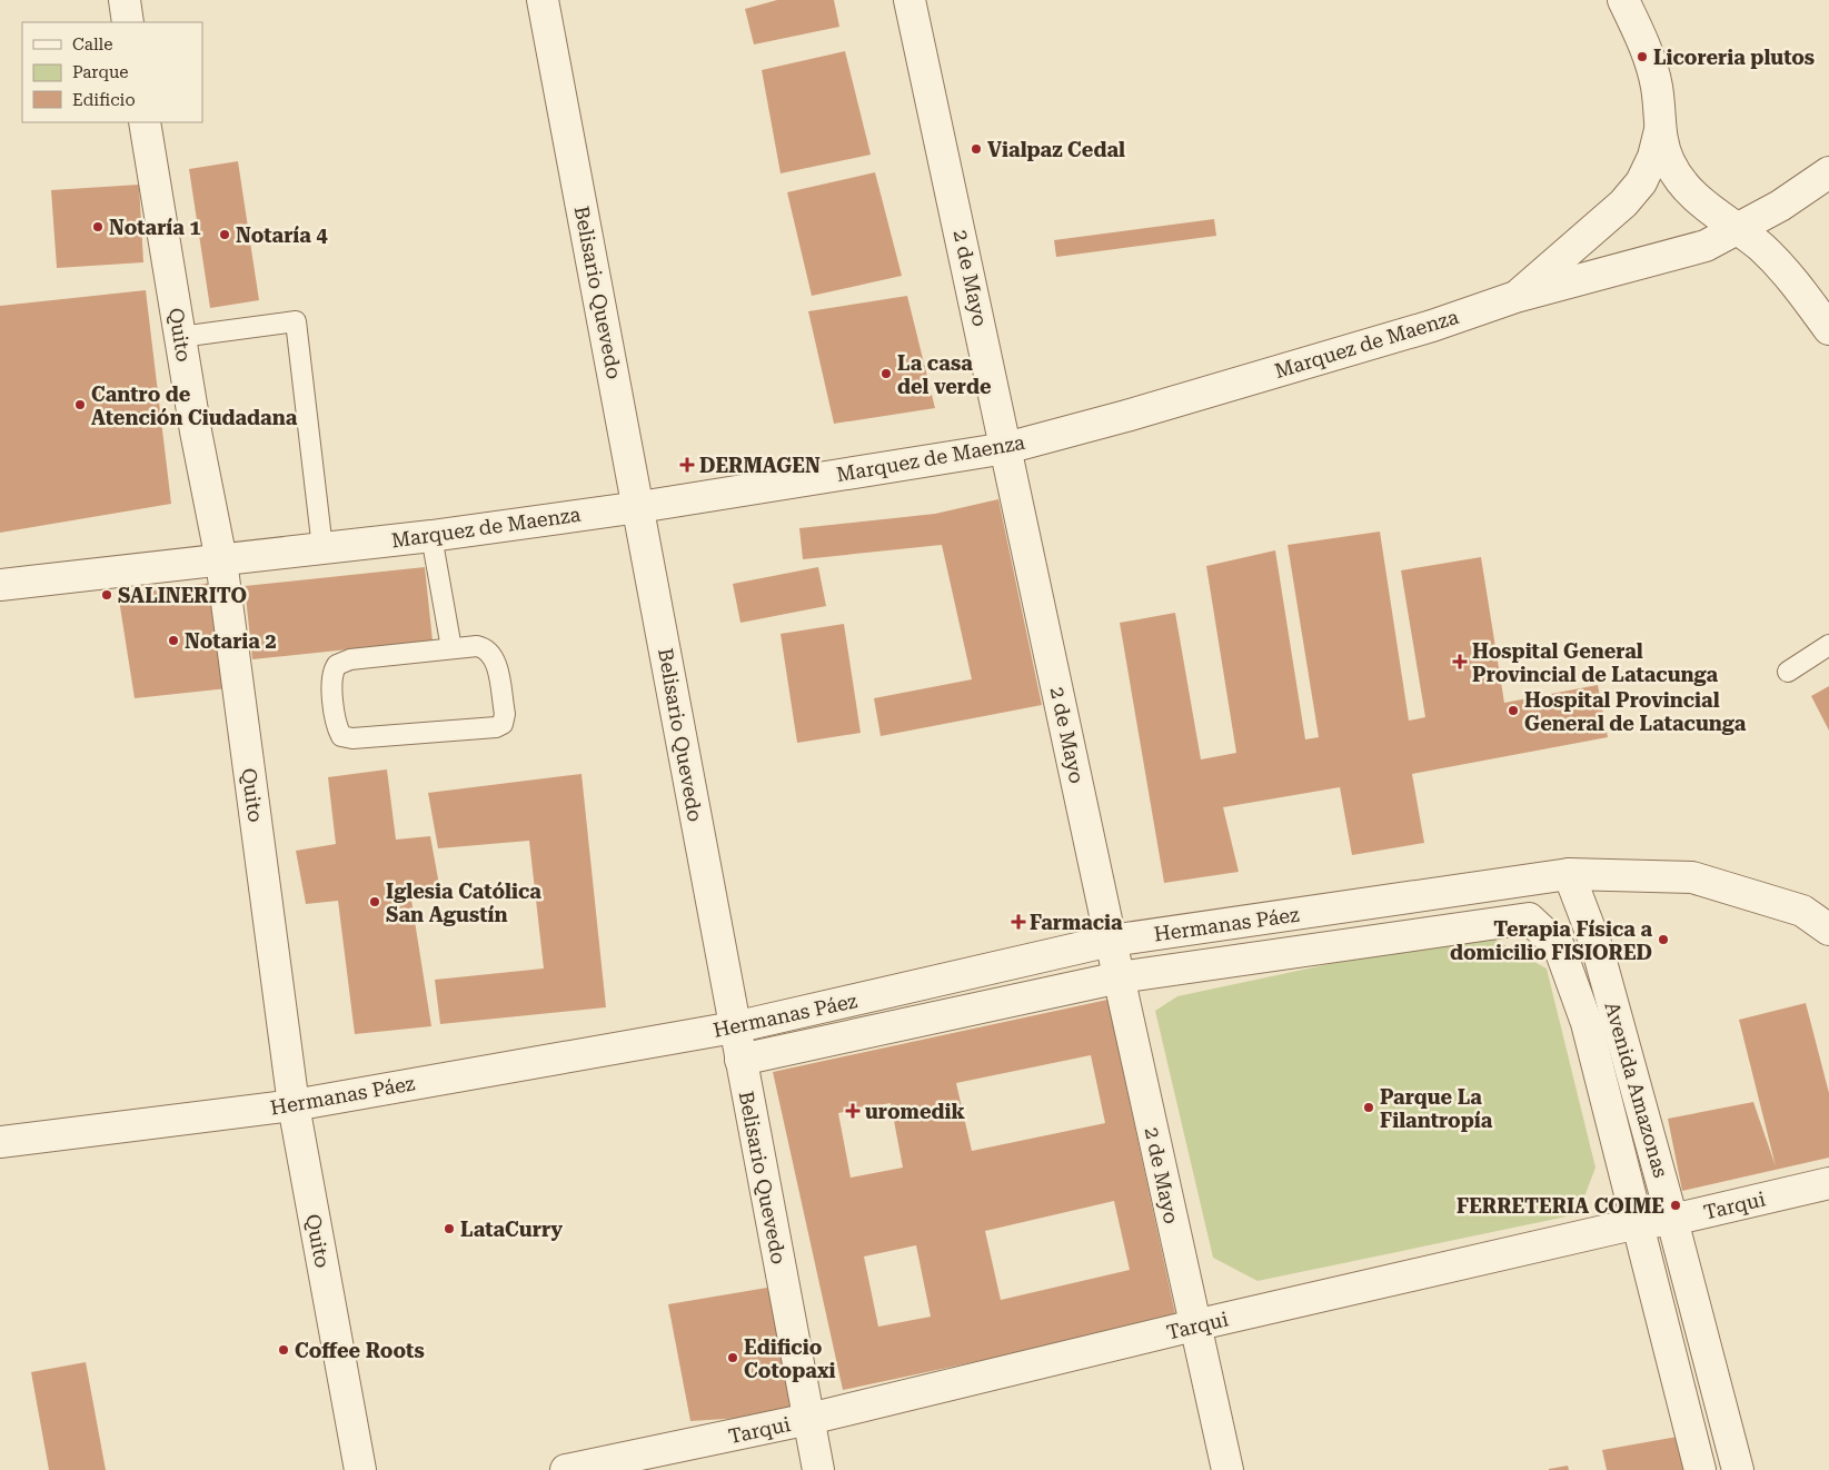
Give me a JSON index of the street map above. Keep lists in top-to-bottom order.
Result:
{
  "streets": {
    "street": [
      "2 de Mayo",
      "Belisario Quevedo",
      "Quito",
      "Marquez de Maenza",
      "Hermanas Páez",
      "Avenida Amazonas",
      "Tarqui"
    ]
  },
  "crossings": [
    ["2 de Mayo", "Marquez de Maenza"],
    ["2 de Mayo", "Hermanas Páez"],
    ["2 de Mayo", "Tarqui"],
    ["Belisario Quevedo", "Marquez de Maenza"],
    ["Belisario Quevedo", "Hermanas Páez"],
    ["Belisario Quevedo", "Tarqui"],
    ["Quito", "Marquez de Maenza"],
    ["Quito", "Hermanas Páez"],
    ["Hermanas Páez", "Avenida Amazonas"],
    ["Avenida Amazonas", "Tarqui"]
  ],
  "places": {
    "other": [
      "Licoreria plutos",
      "Vialpaz Cedal",
      "Notaría 1",
      "Notaría 4",
      "La casa del verde",
      "Cantro de Atención Ciudadana",
      "SALINERITO",
      "Notaria 2",
      "Hospital Provincial General de Latacunga",
      "Iglesia Católica San Agustín",
      "Terapia Física a domicilio FISIORED",
      "Parque La Filantropía",
      "FERRETERIA COIME",
      "LataCurry",
      "Coffee Roots",
      "Edificio Cotopaxi"
    ],
    "health": [
      "DERMAGEN",
      "Hospital General Provincial de Latacunga",
      "Farmacia",
      "uromedik"
    ]
  },
  "legend": ["Calle", "Parque", "Edificio"]
}
